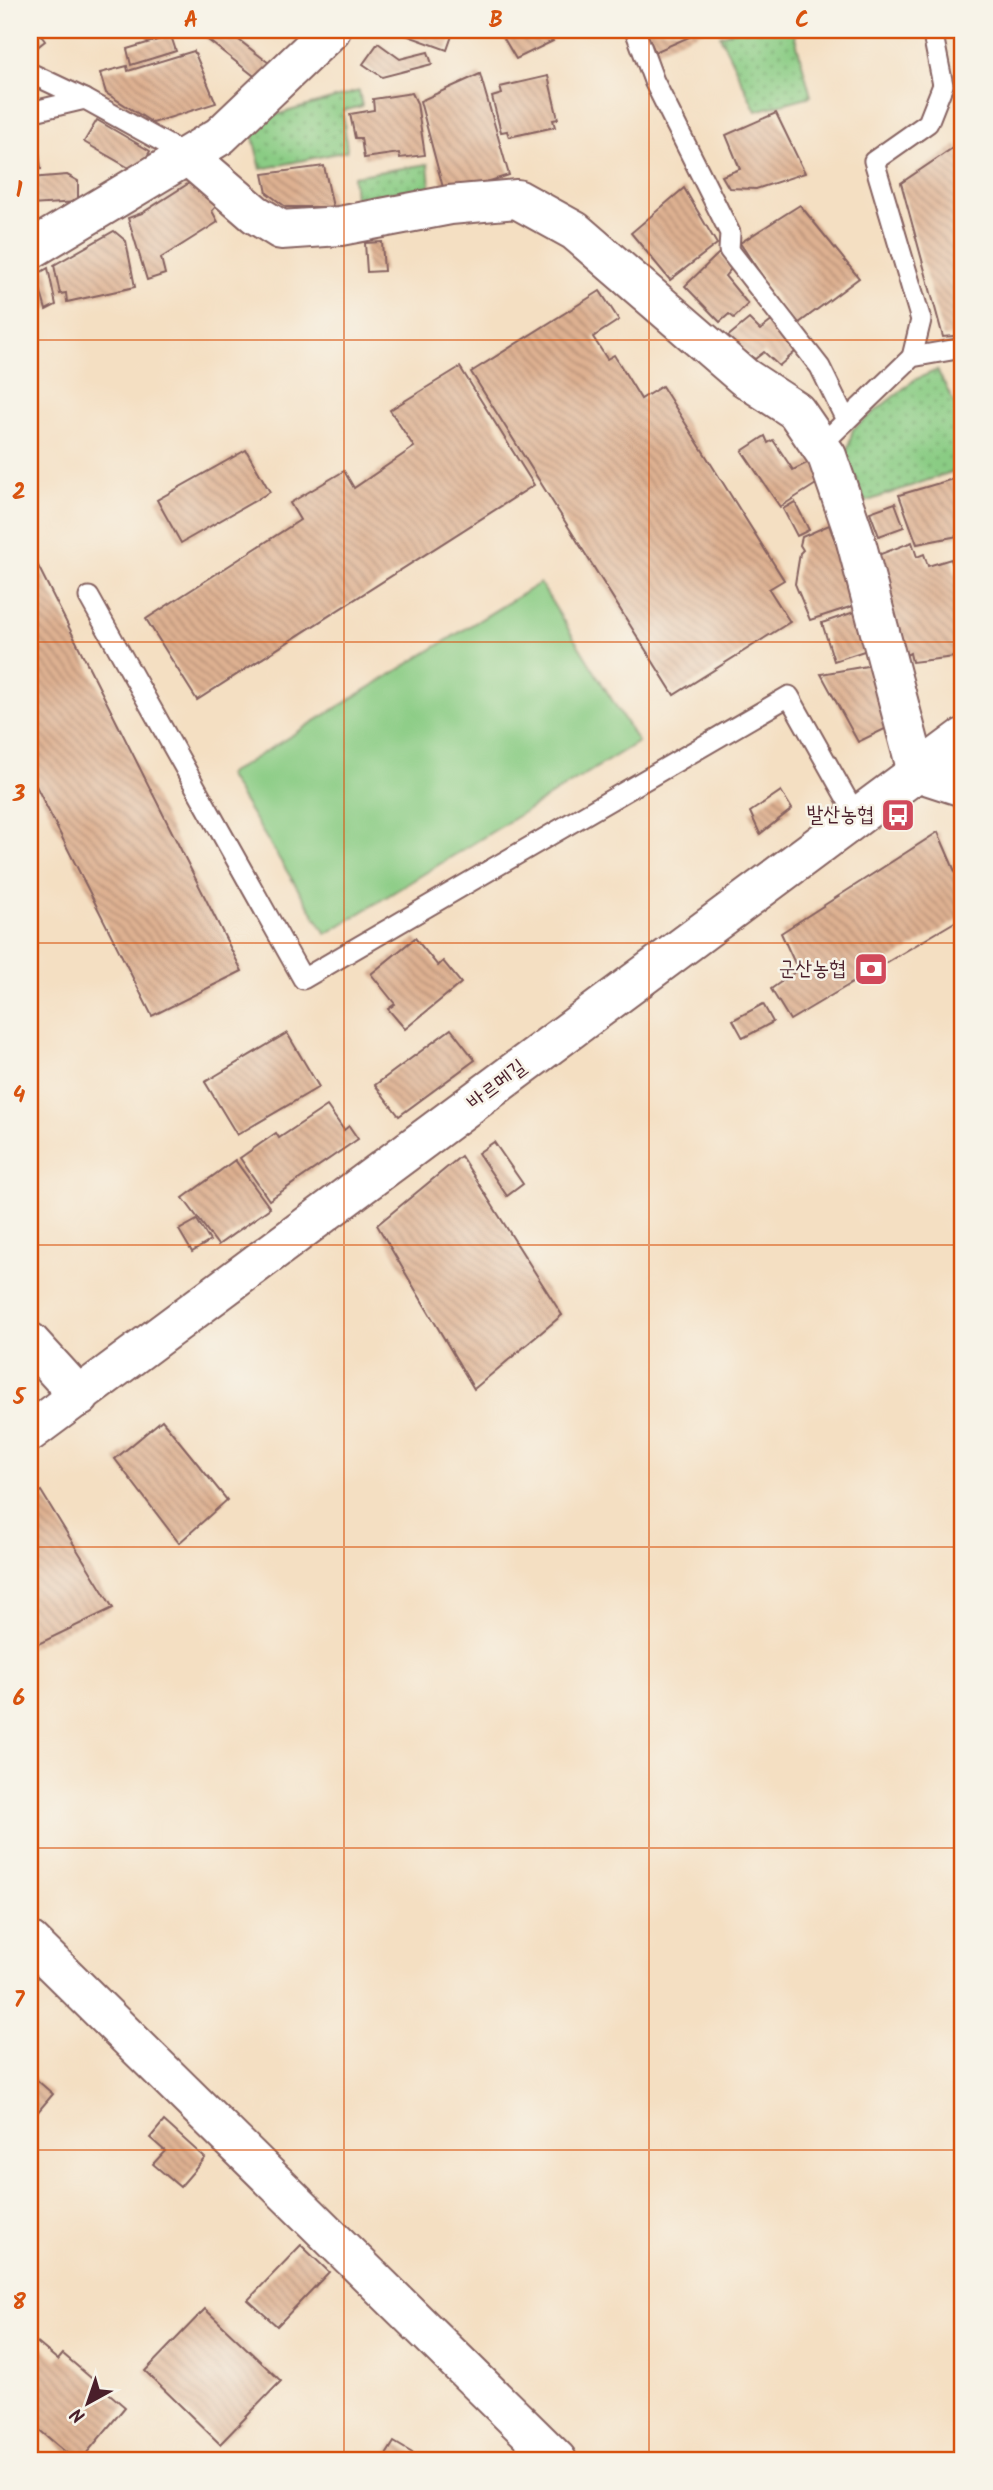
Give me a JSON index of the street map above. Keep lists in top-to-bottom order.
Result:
{
  "streets": {
    "street": ["바르메길"]
  },
  "places": {
    "bus stop": ["발산농협"],
    "bank": ["군산농협"]
  },
  "north": "bottom left",
  "grid": {
    "columns": ["A", "B", "C"],
    "rows": [
      "1",
      "2",
      "3",
      "4",
      "5",
      "6",
      "7",
      "8"
    ]
  }
}
